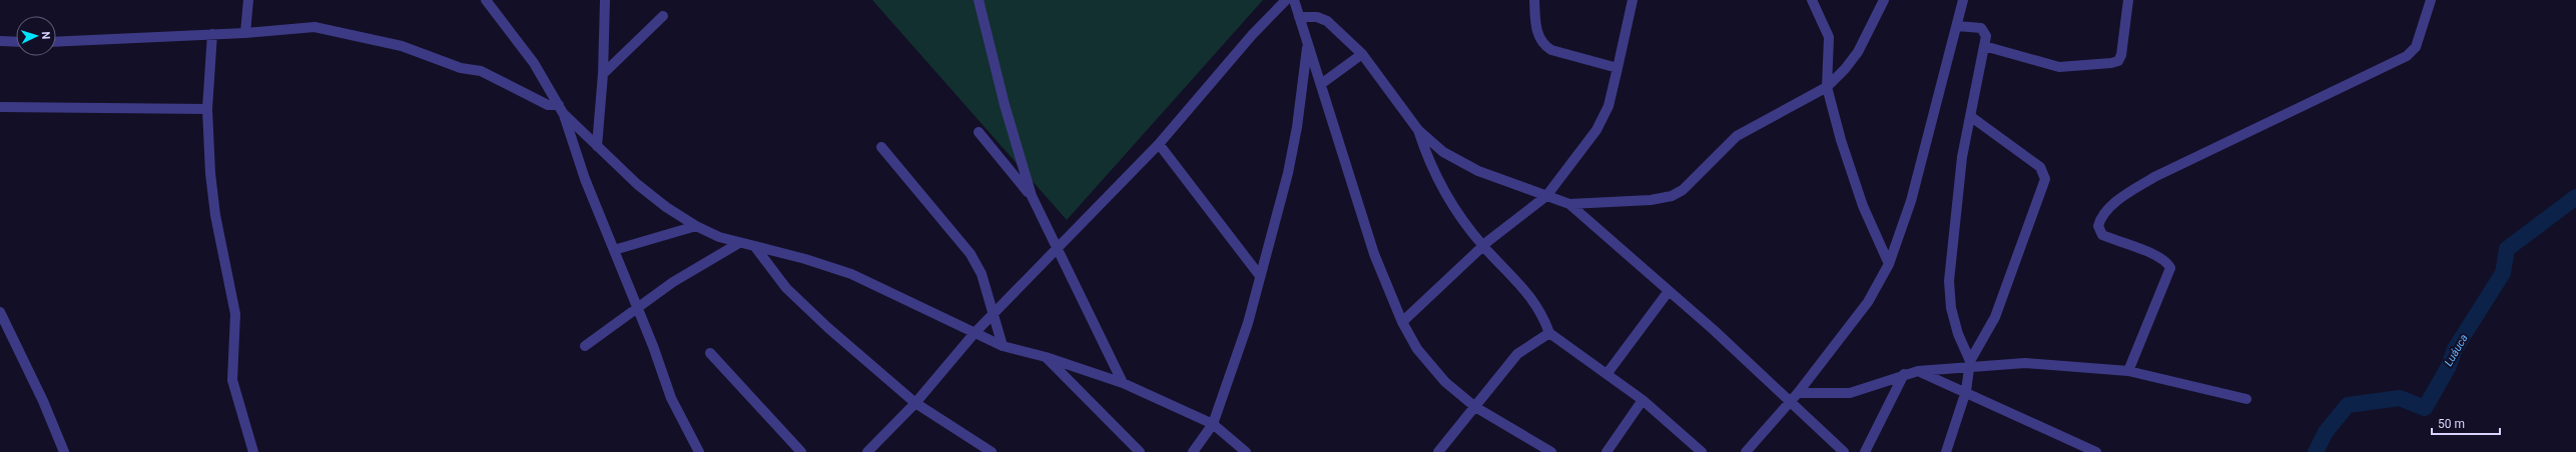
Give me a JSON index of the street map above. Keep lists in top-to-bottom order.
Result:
{
  "water": ["Luáuca"],
  "scale_bar": "50 m",
  "north": "right"
}
